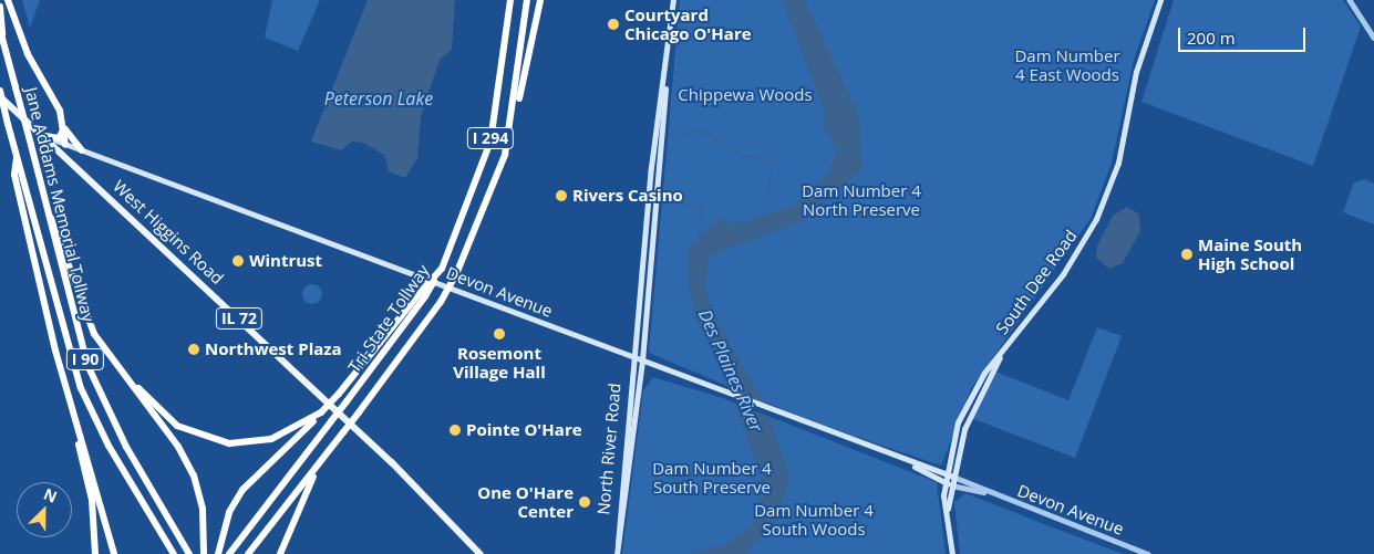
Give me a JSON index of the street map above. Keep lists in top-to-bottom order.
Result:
{
  "streets": {
    "highway": [
      "I 294",
      "Jane Addams Memorial Tollway",
      "Tri-State Tollway",
      "I 90"
    ],
    "main road": [
      "West Higgins Road",
      "South Dee Road",
      "Devon Avenue",
      "IL 72",
      "North River Road"
    ]
  },
  "crossings": [
    ["West Higgins Road", "Devon Avenue"],
    ["South Dee Road", "Devon Avenue"],
    ["Devon Avenue", "North River Road"]
  ],
  "water": ["Peterson Lake", "Des Plaines River"],
  "parks": [
    "Dam Number 4 East Woods",
    "Chippewa Woods",
    "Dam Number 4 North Preserve",
    "Dam Number 4 South Preserve",
    "Dam Number 4 South Woods"
  ],
  "places": [
    "Courtyard Chicago O'Hare",
    "Rivers Casino",
    "Maine South High School",
    "Wintrust",
    "Rosemont Village Hall",
    "Northwest Plaza",
    "Pointe O'Hare",
    "One O'Hare Center"
  ],
  "scale_bar": "200 m",
  "north": "top right"
}
